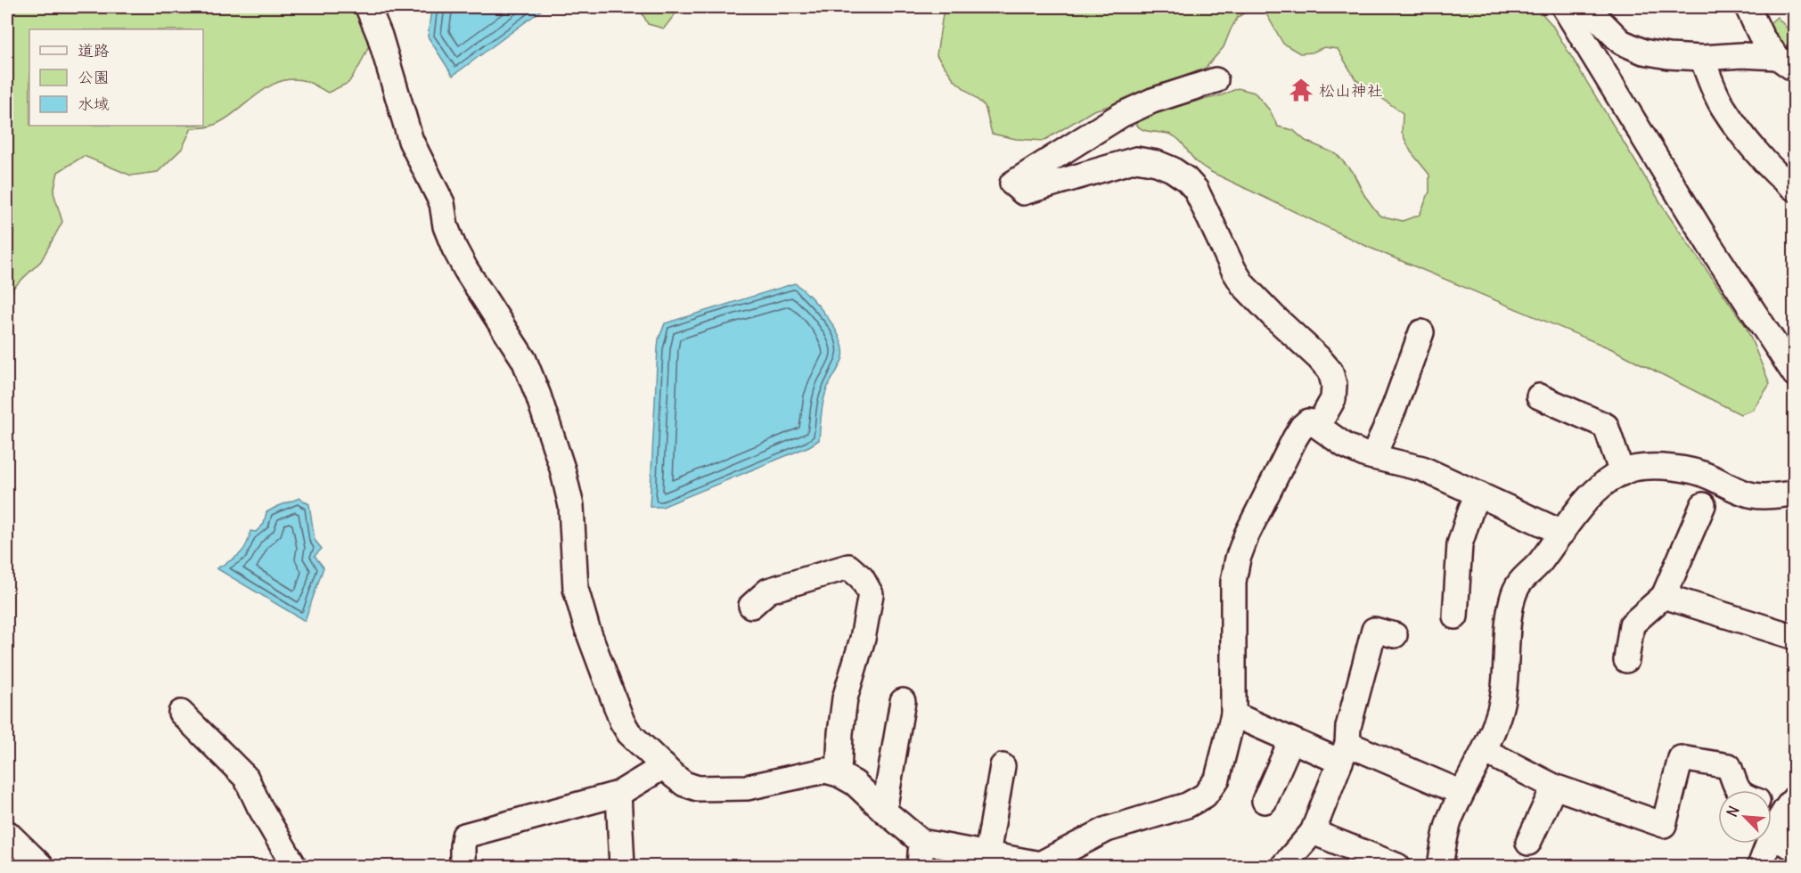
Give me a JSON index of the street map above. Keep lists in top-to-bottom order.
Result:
{
  "places": {
    "temple": ["松山神社"]
  },
  "legend": ["道路", "公園", "水域"],
  "north": "top left"
}
